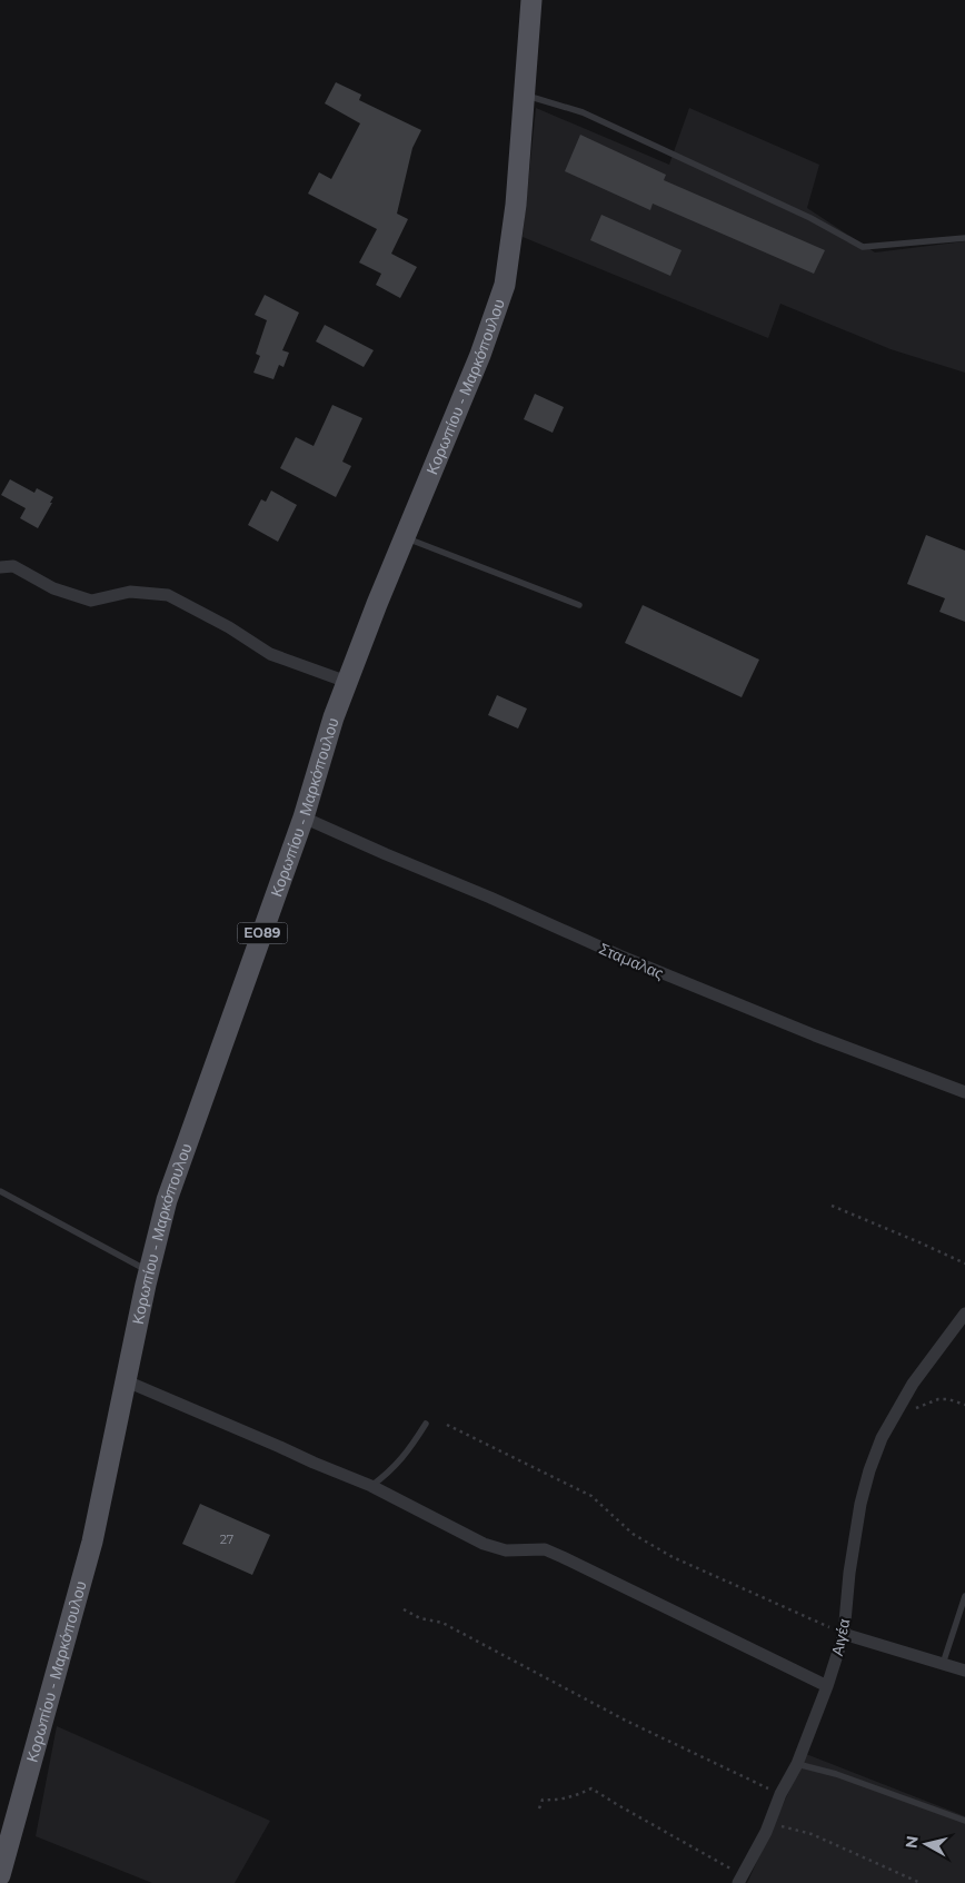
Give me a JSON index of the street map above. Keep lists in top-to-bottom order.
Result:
{
  "streets": {
    "main road": ["Κορωπίου - Μαρκόπουλου", "ΕΟ89"],
    "street": ["Σταμαλας", "Αιγέα"]
  },
  "crossings": [
    ["Κορωπίου - Μαρκόπουλου", "Σταμαλας"]
  ],
  "house_numbers": ["27"],
  "north": "left"
}
